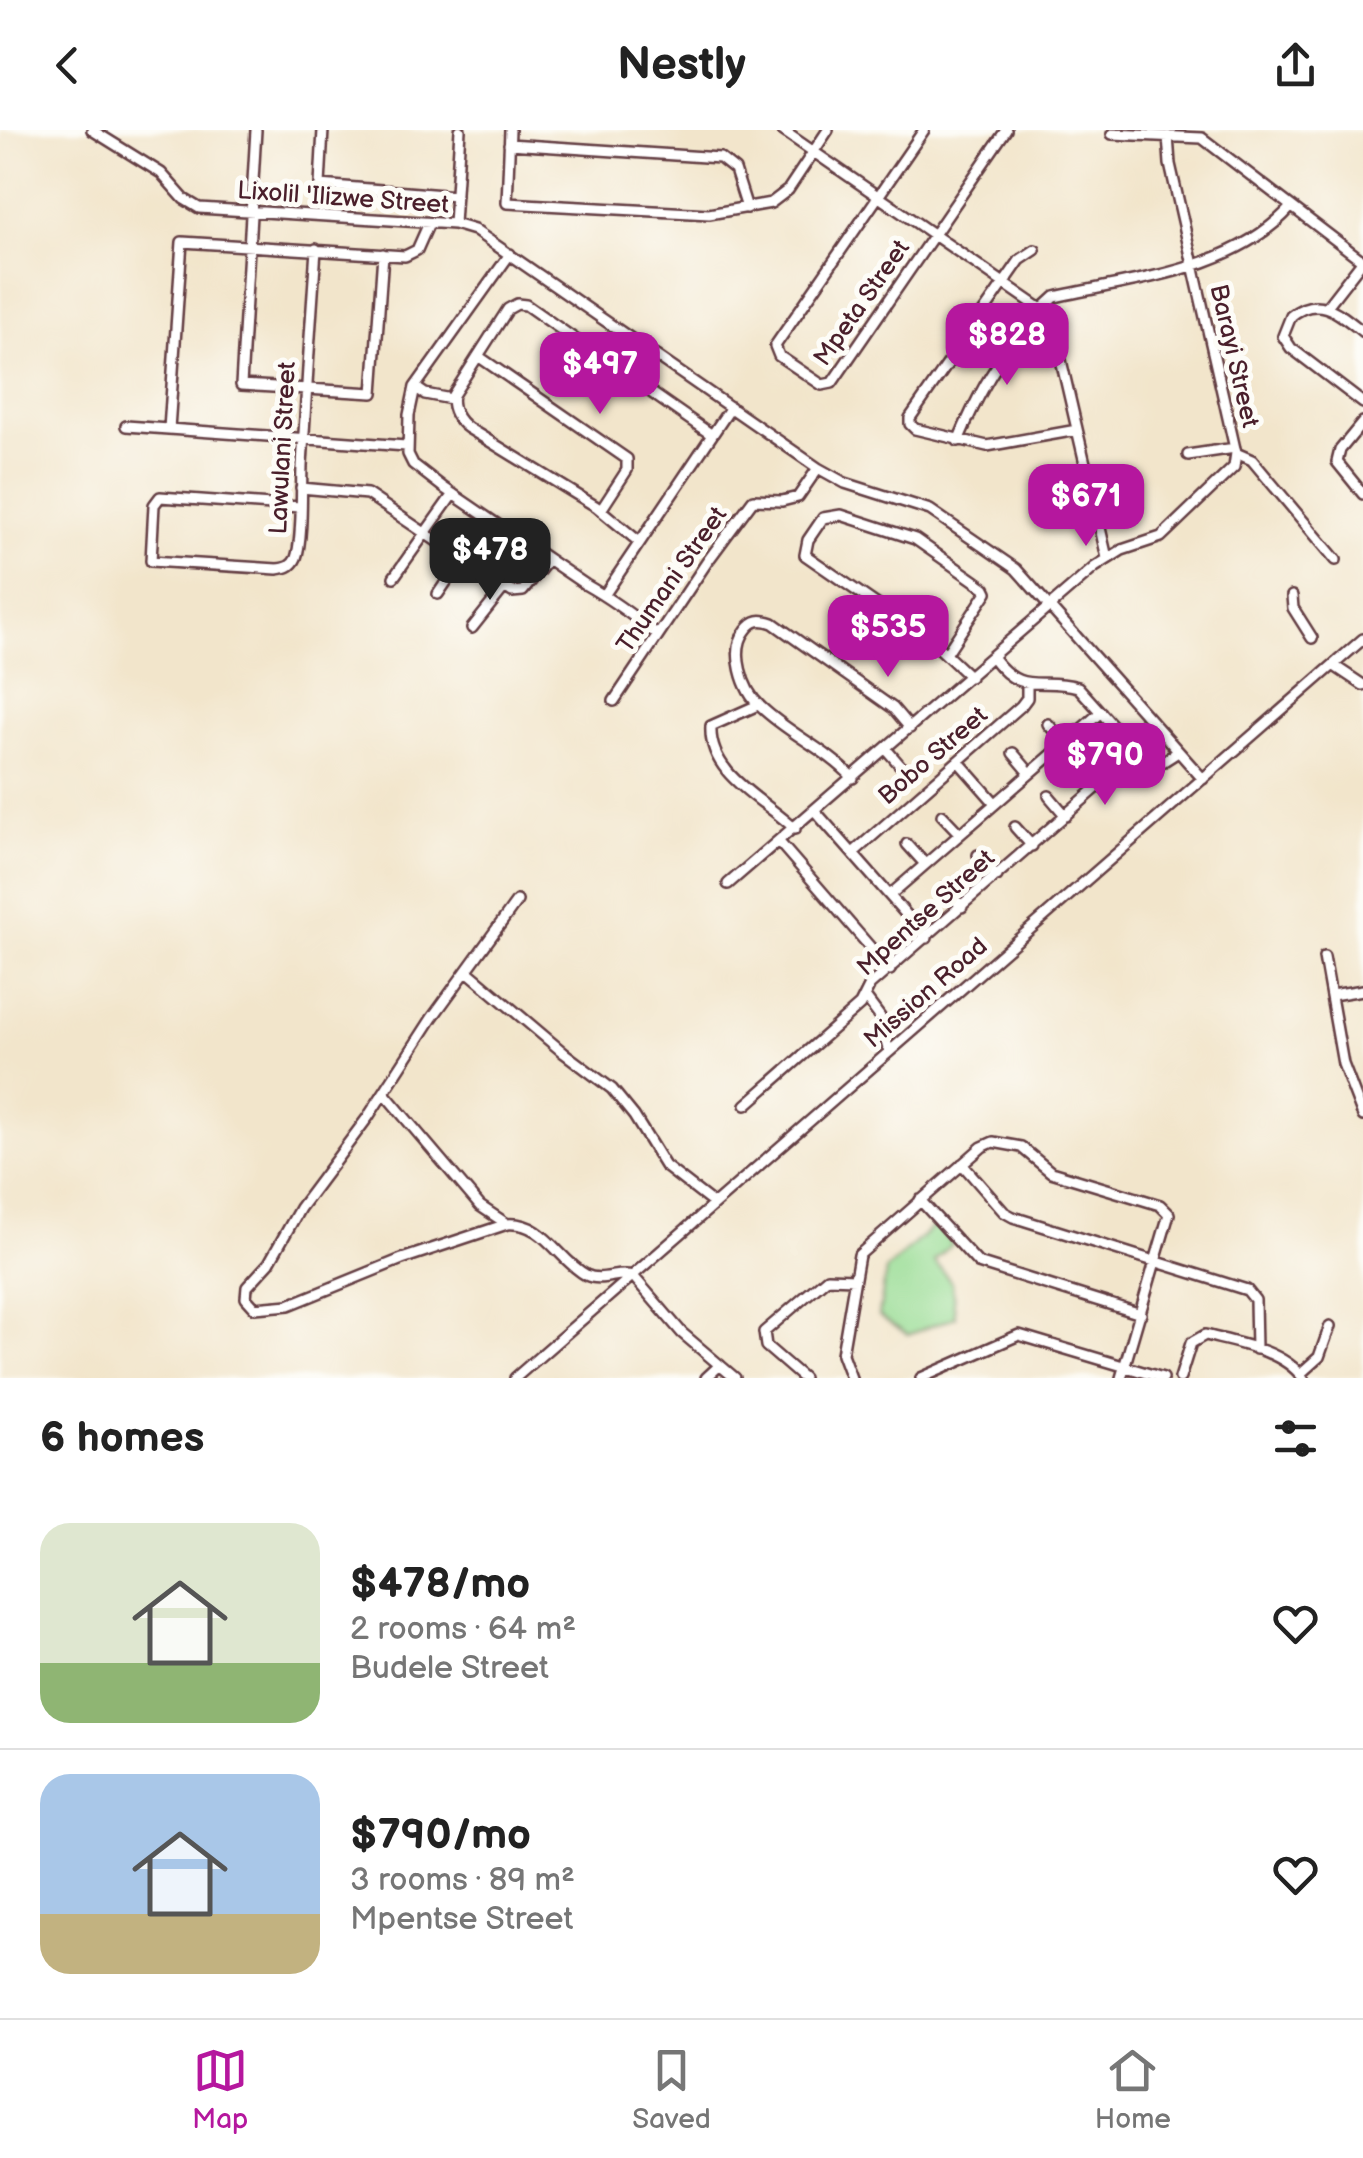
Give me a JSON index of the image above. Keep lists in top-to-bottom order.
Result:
{
  "streets": {
    "street": [
      "Lixolil 'Ilizwe Street",
      "Mpeta Street",
      "Barayi Street",
      "Lawulani Street",
      "Thumani Street",
      "Bobo Street",
      "Mpentse Street",
      "Mission Road"
    ]
  },
  "crossings": [
    ["Lixolil 'Ilizwe Street", "Barayi Street"],
    ["Lixolil 'Ilizwe Street", "Thumani Street"],
    ["Lixolil 'Ilizwe Street", "Mission Road"]
  ],
  "page": {
    "header": "Nestly",
    "price": [
      "$828",
      "$497",
      "$671",
      "$478",
      "$535",
      "$790"
    ],
    "heading": "6 homes",
    "list": [
      {
        "name": "$478/mo",
        "note": "2 rooms · 64 m² · Budele Street"
      },
      {
        "name": "$790/mo",
        "note": "3 rooms · 89 m² · Mpentse Street"
      }
    ],
    "tabs": ["Map", "Saved", "Home"]
  }
}
